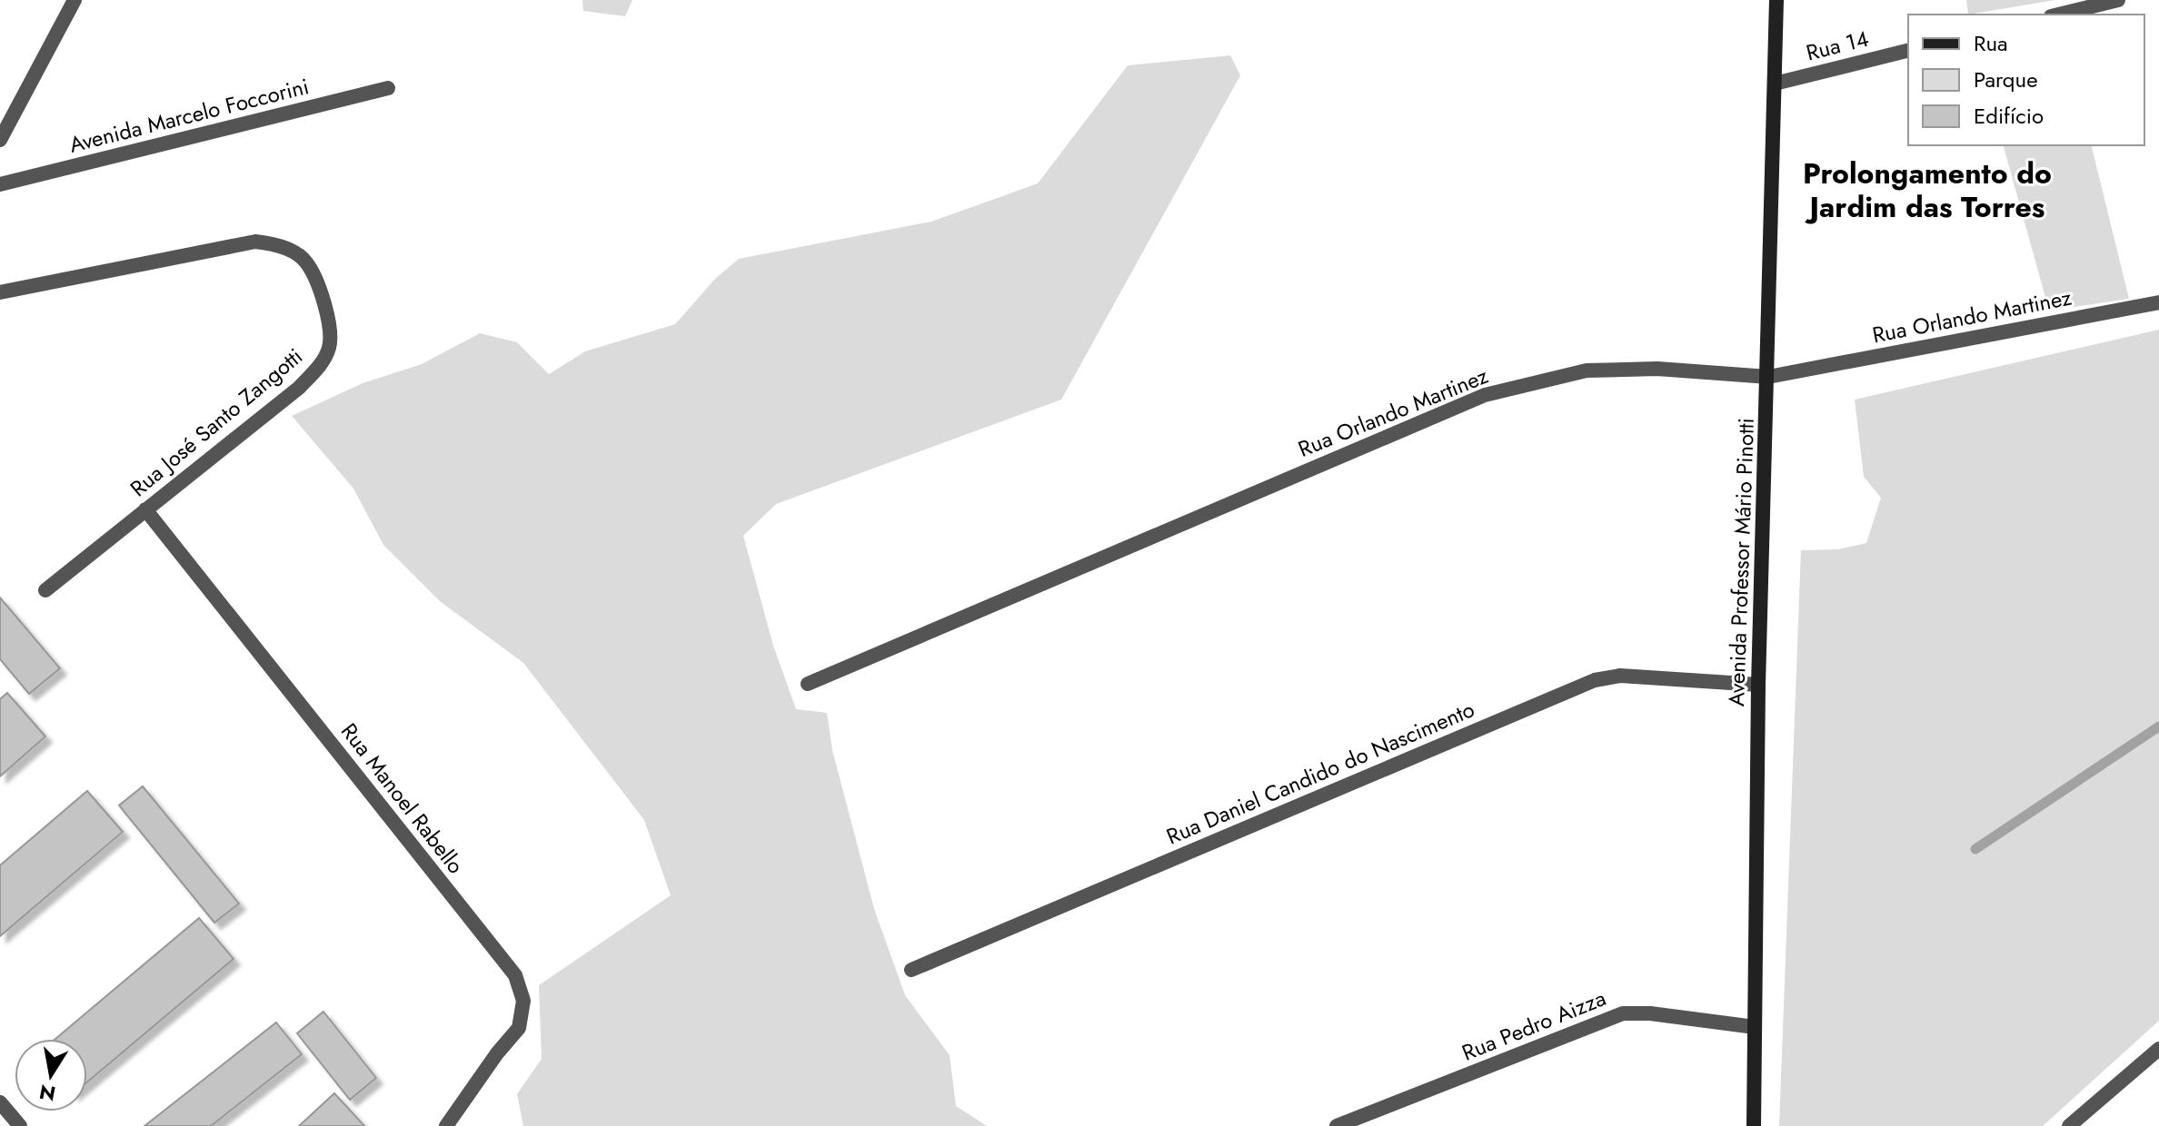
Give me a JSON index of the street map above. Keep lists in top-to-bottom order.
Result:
{
  "streets": {
    "street": [
      "Rua 14",
      "Avenida Marcelo Foccorini",
      "Rua Orlando Martinez",
      "Rua José Santo Zangotti",
      "Avenida Professor Mário Pinotti",
      "Rua Daniel Candido do Nascimento",
      "Rua Manoel Rabello",
      "Rua Pedro Aizza"
    ]
  },
  "crossings": [
    ["Rua 14", "Avenida Professor Mário Pinotti"],
    ["Rua Orlando Martinez", "Avenida Professor Mário Pinotti"],
    ["Rua José Santo Zangotti", "Rua Manoel Rabello"],
    ["Avenida Professor Mário Pinotti", "Rua Daniel Candido do Nascimento"],
    ["Avenida Professor Mário Pinotti", "Rua Pedro Aizza"]
  ],
  "districts": ["Prolongamento do Jardim das Torres"],
  "legend": ["Rua", "Parque", "Edifício"],
  "north": "bottom"
}
